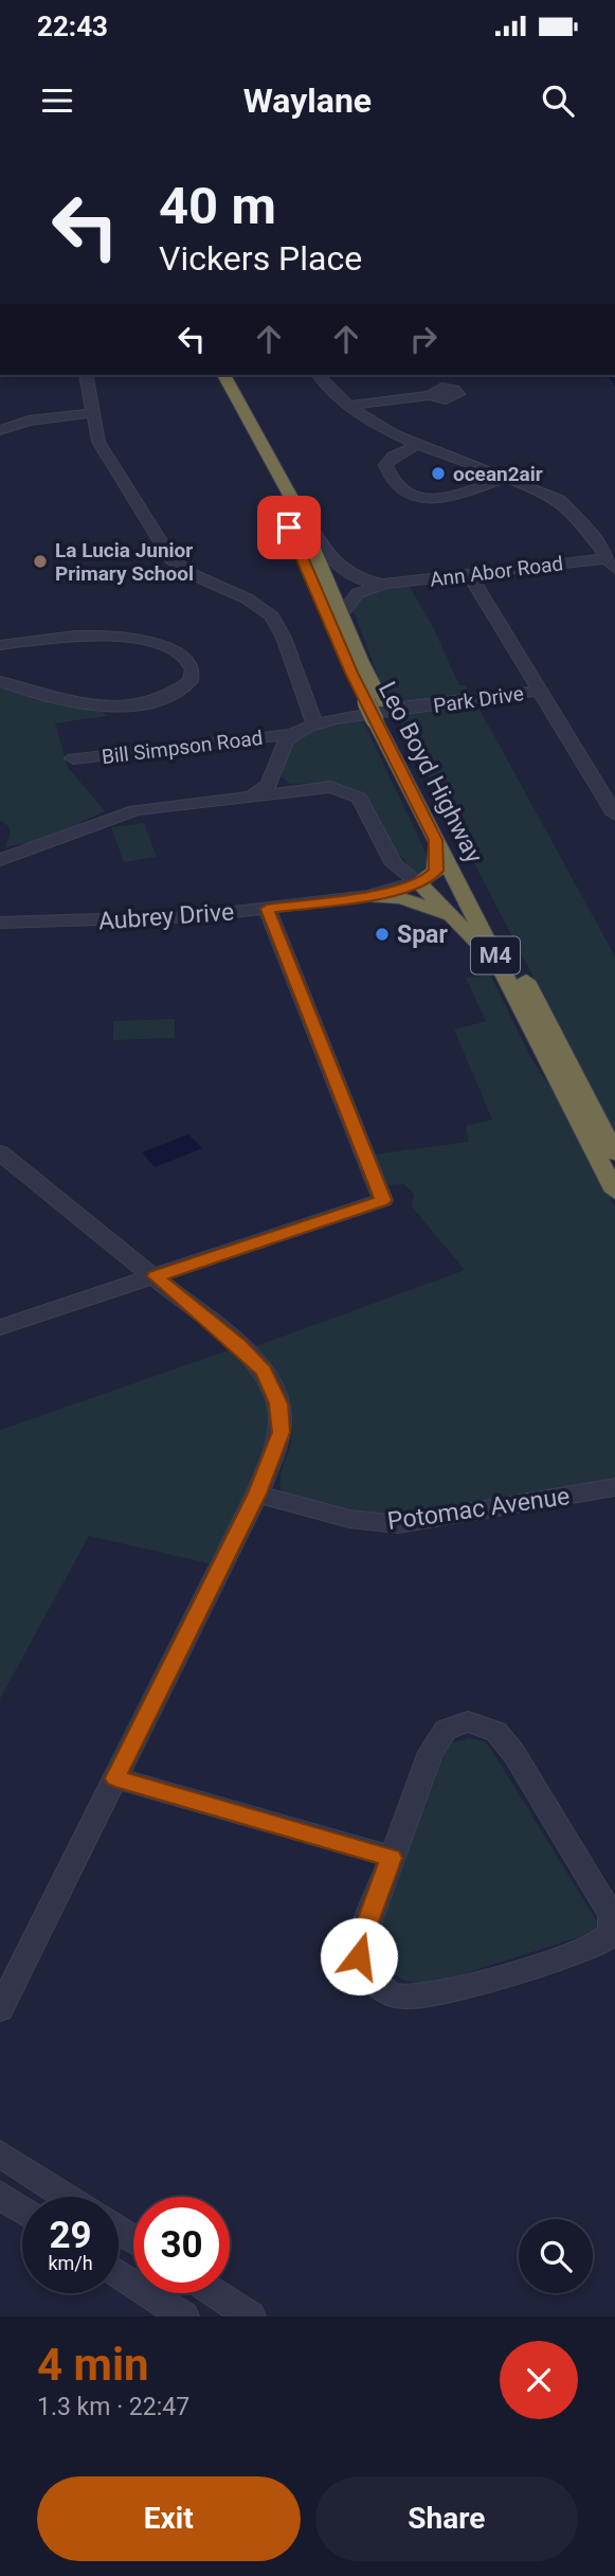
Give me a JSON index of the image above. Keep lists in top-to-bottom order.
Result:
{
  "streets": {
    "highway": ["Leo Boyd Highway", "M4"],
    "street": [
      "Ann Abor Road",
      "Park Drive",
      "Bill Simpson Road",
      "Aubrey Drive",
      "Potomac Avenue"
    ]
  },
  "crossings": [
    ["Ann Abor Road", "Leo Boyd Highway"],
    ["Park Drive", "Bill Simpson Road"]
  ],
  "places": ["ocean2air", "La Lucia Junior Primary School", "Spar"],
  "page": {
    "status": "22:43",
    "header": "Waylane",
    "turn": ["40 m", "Vickers Place"],
    "speed": "29 km/h",
    "limit": "30",
    "heading": ["4 min", "1.3 km · 22:47"],
    "buttons": ["Exit", "Share"]
  }
}
